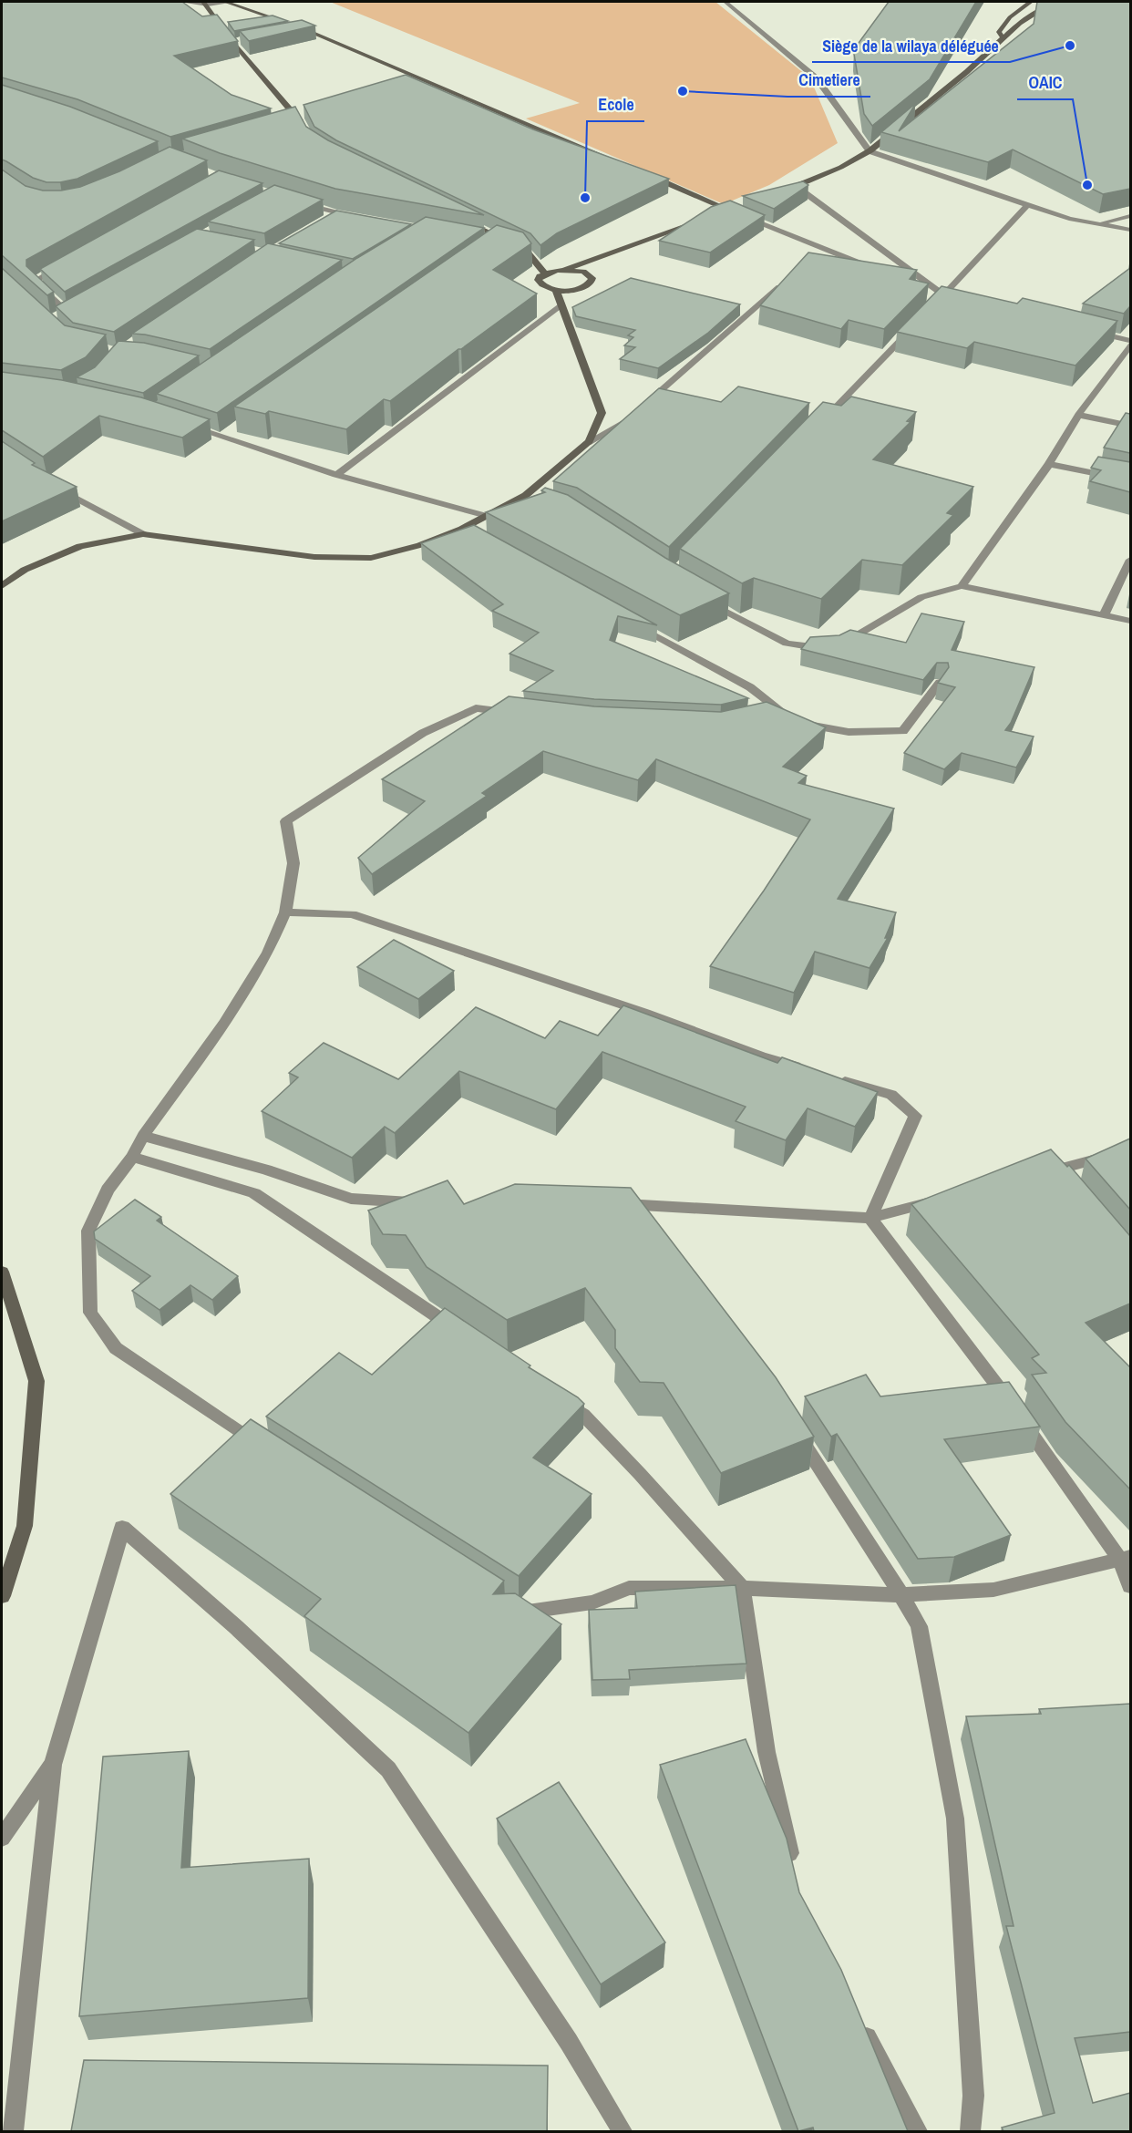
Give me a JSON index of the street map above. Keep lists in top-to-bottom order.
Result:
{
  "places": [
    "Siège de la wilaya déléguée",
    "Cimetiere",
    "OAIC",
    "Ecole"
  ]
}
